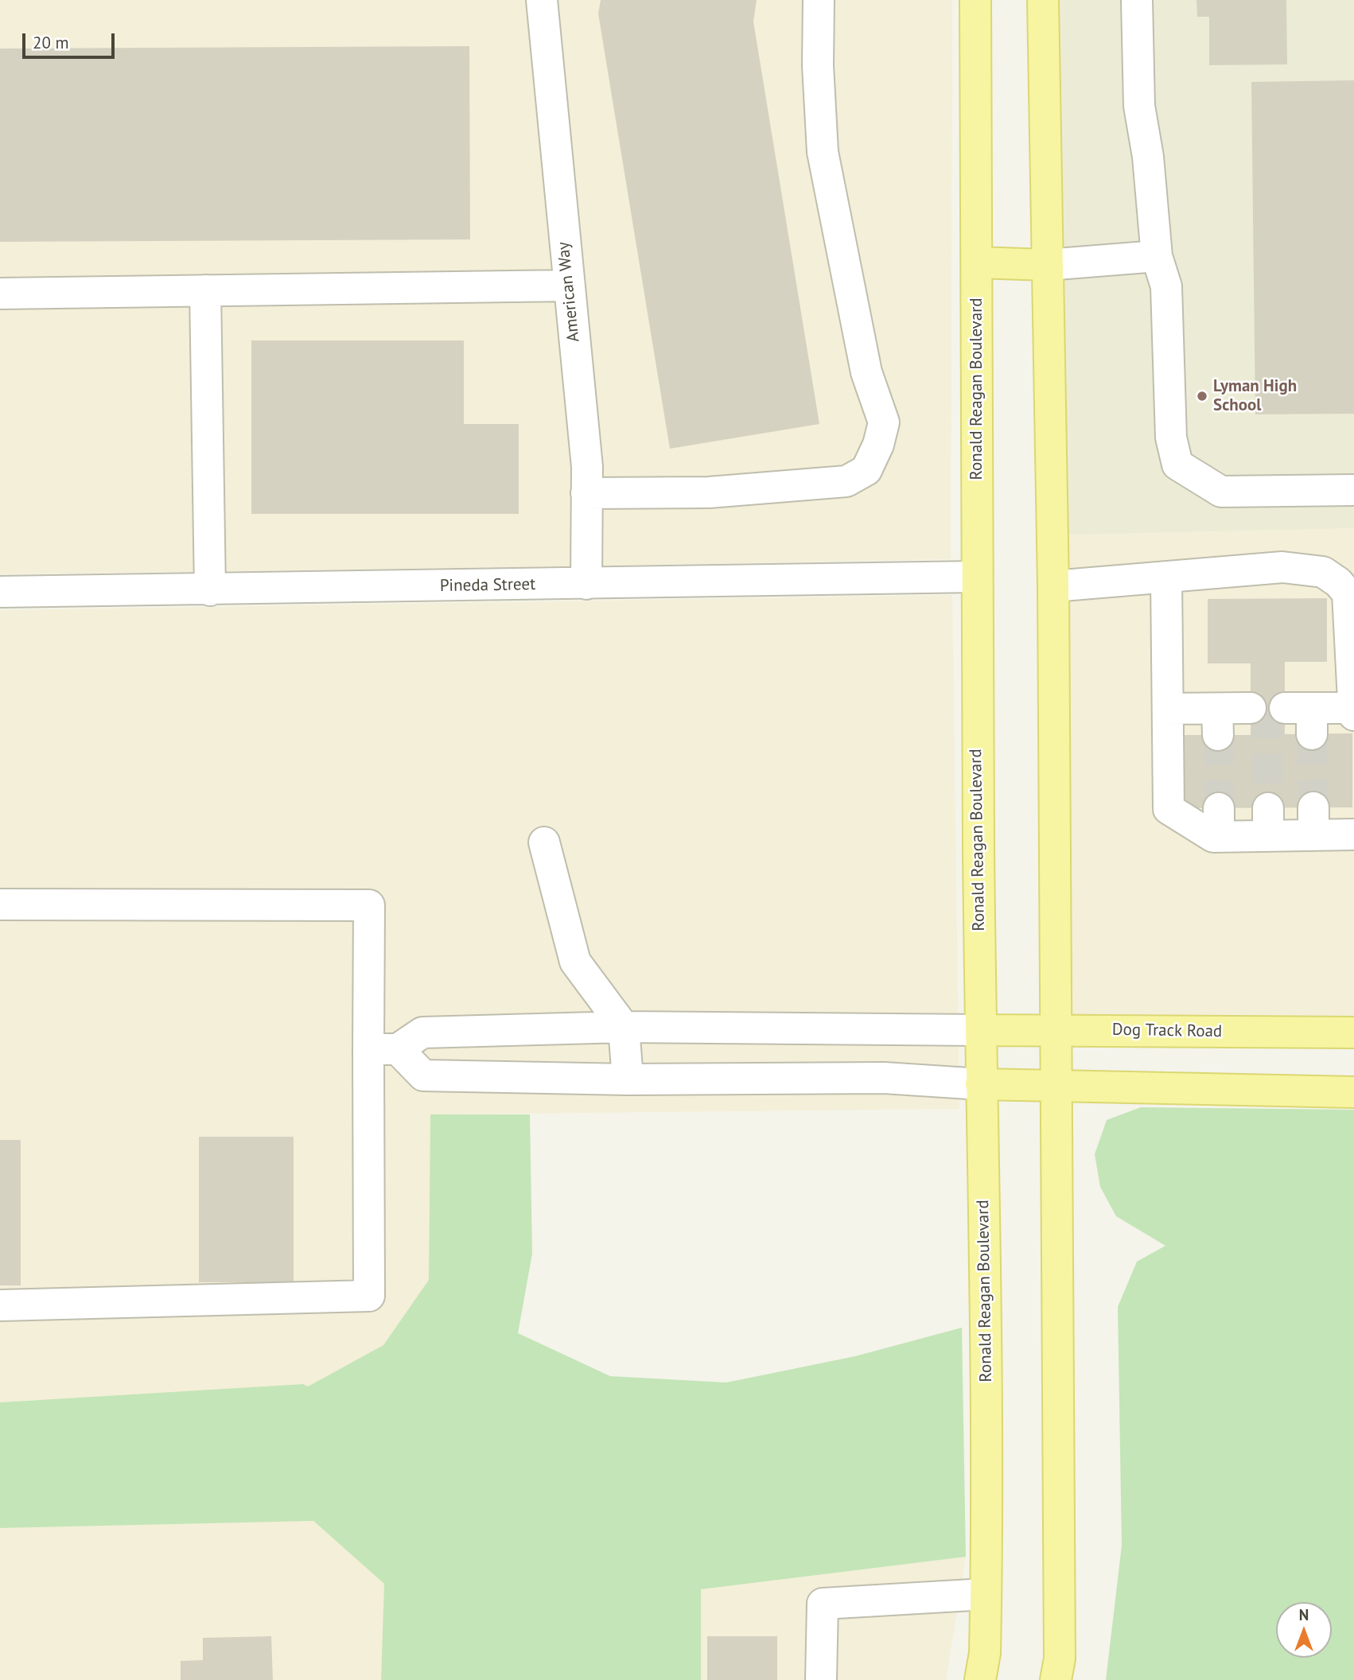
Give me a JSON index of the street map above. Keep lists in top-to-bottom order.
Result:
{
  "streets": {
    "main road": ["Ronald Reagan Boulevard", "Dog Track Road"],
    "street": ["American Way", "Pineda Street"]
  },
  "crossings": [
    ["American Way", "Pineda Street"],
    ["Ronald Reagan Boulevard", "Pineda Street"],
    ["Ronald Reagan Boulevard", "Dog Track Road"]
  ],
  "places": ["Lyman High School"],
  "scale_bar": "20 m",
  "north": "top"
}
